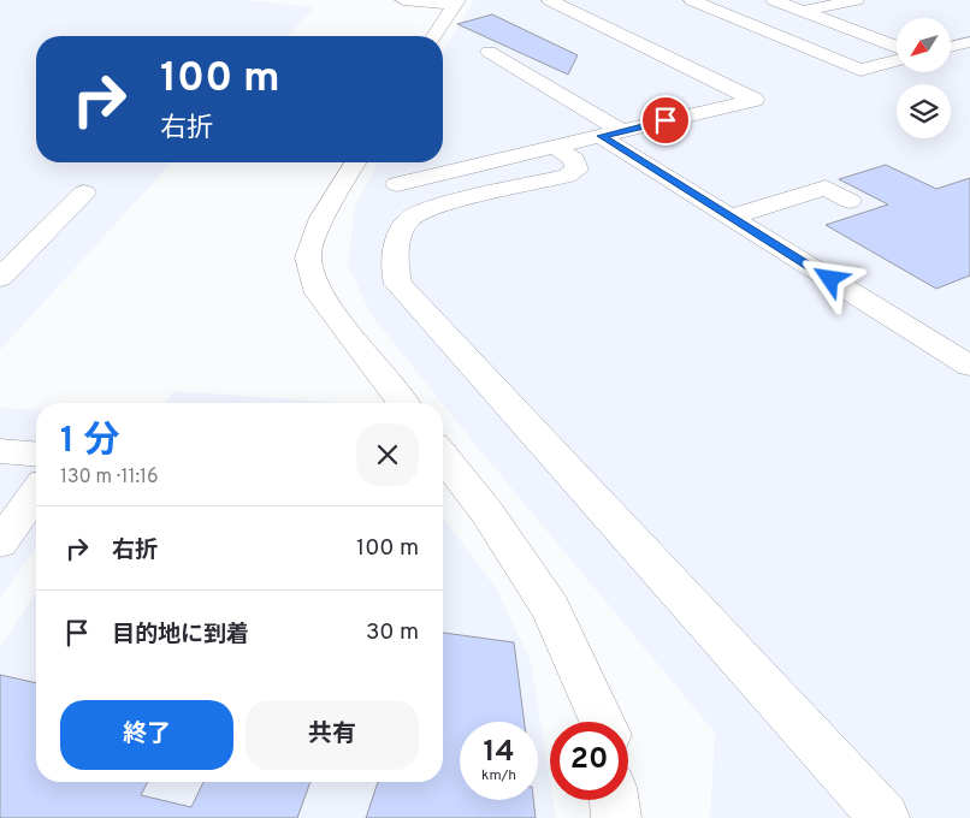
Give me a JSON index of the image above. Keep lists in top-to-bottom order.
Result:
{
  "north": "bottom left",
  "page": {
    "turn": ["100 m", "右折"],
    "heading": ["1 分", "130 m · 11:16"],
    "list": [
      {
        "name": "右折",
        "value": "100 m"
      },
      {
        "name": "目的地に到着",
        "value": "30 m"
      }
    ],
    "buttons": ["終了", "共有"],
    "speed": "14 km/h",
    "limit": "20"
  }
}
